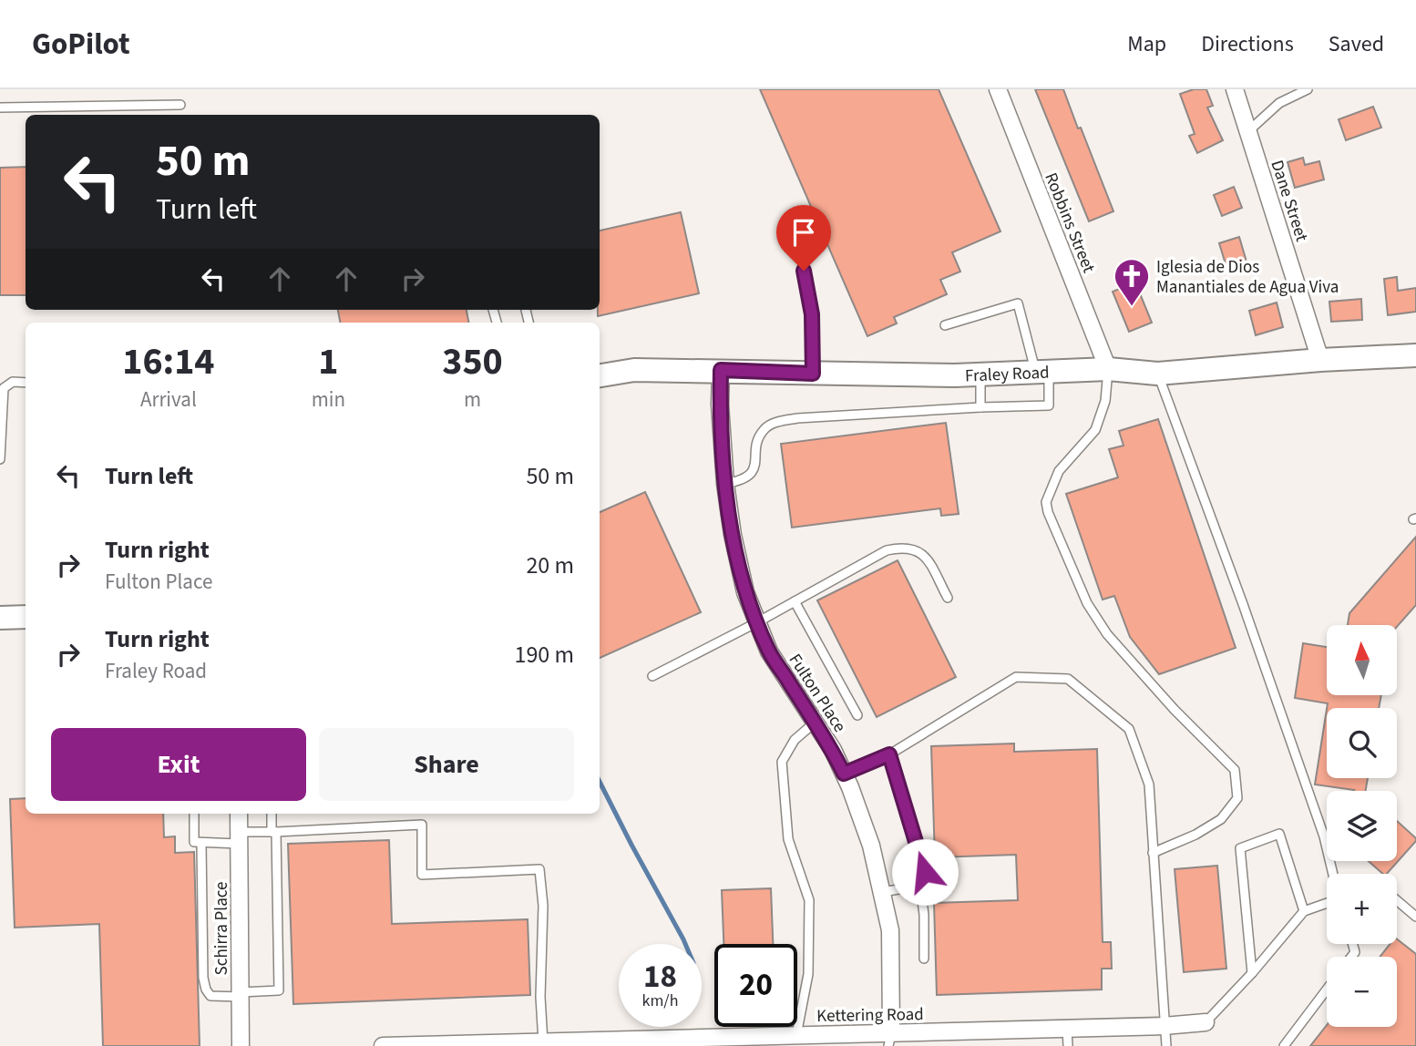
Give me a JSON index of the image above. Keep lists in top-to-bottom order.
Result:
{
  "streets": {
    "street": [
      "Dane Street",
      "Robbins Street",
      "Fraley Road",
      "Fulton Place",
      "Schirra Place",
      "Kettering Road"
    ]
  },
  "crossings": [
    ["Dane Street", "Fraley Road"],
    ["Robbins Street", "Fraley Road"],
    ["Fraley Road", "Fulton Place"],
    ["Fulton Place", "Kettering Road"]
  ],
  "places": {
    "church": ["Iglesia de Dios Manantiales de Agua Viva"]
  },
  "north": "top",
  "page": {
    "header": "GoPilot",
    "nav": ["Map", "Directions", "Saved"],
    "turn": ["50 m", "Turn left"],
    "eta": [
      "16:14",
      "Arrival",
      "1",
      "min",
      "350",
      "m"
    ],
    "list": [
      {
        "name": "Turn left",
        "value": "50 m"
      },
      {
        "name": "Turn right",
        "note": "Fulton Place",
        "value": "20 m"
      },
      {
        "name": "Turn right",
        "note": "Fraley Road",
        "value": "190 m"
      }
    ],
    "map_buttons": ["+", "−"],
    "buttons": ["Exit", "Share"],
    "speed": "18 km/h",
    "limit": "20"
  }
}
